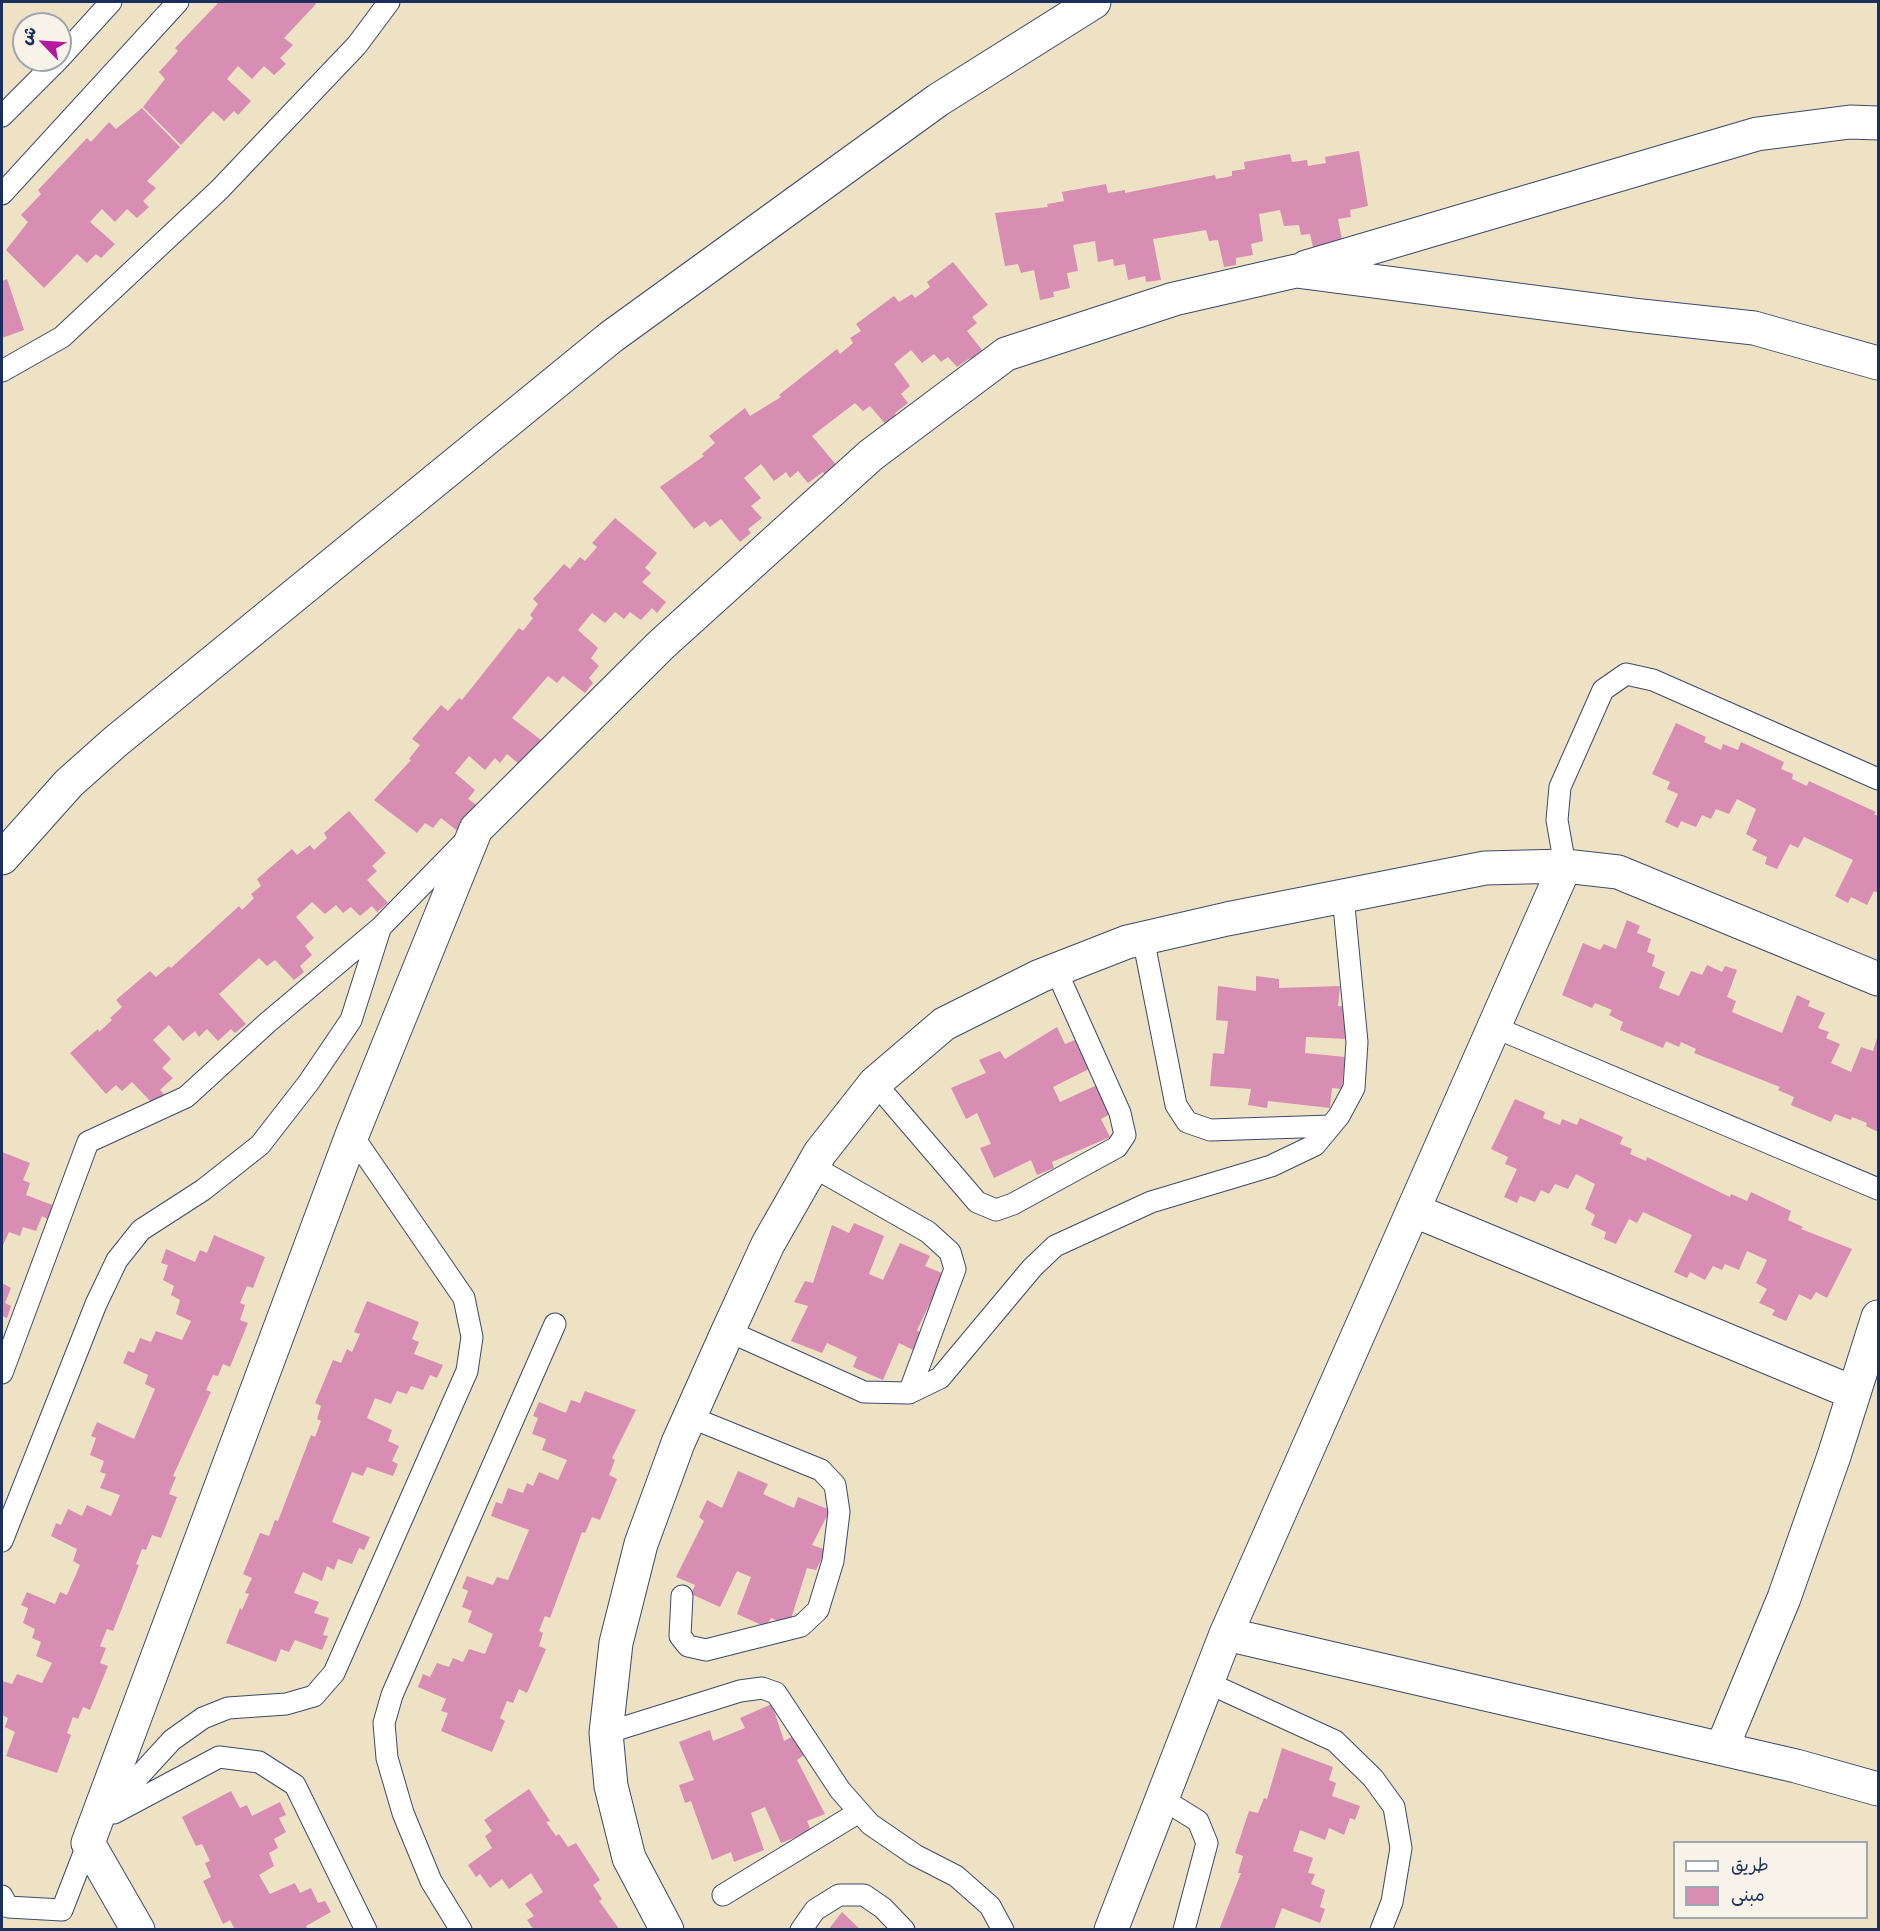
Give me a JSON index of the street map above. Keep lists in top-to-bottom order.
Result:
{
  "legend": ["طريق", "مبنى"],
  "north": "top left"
}
